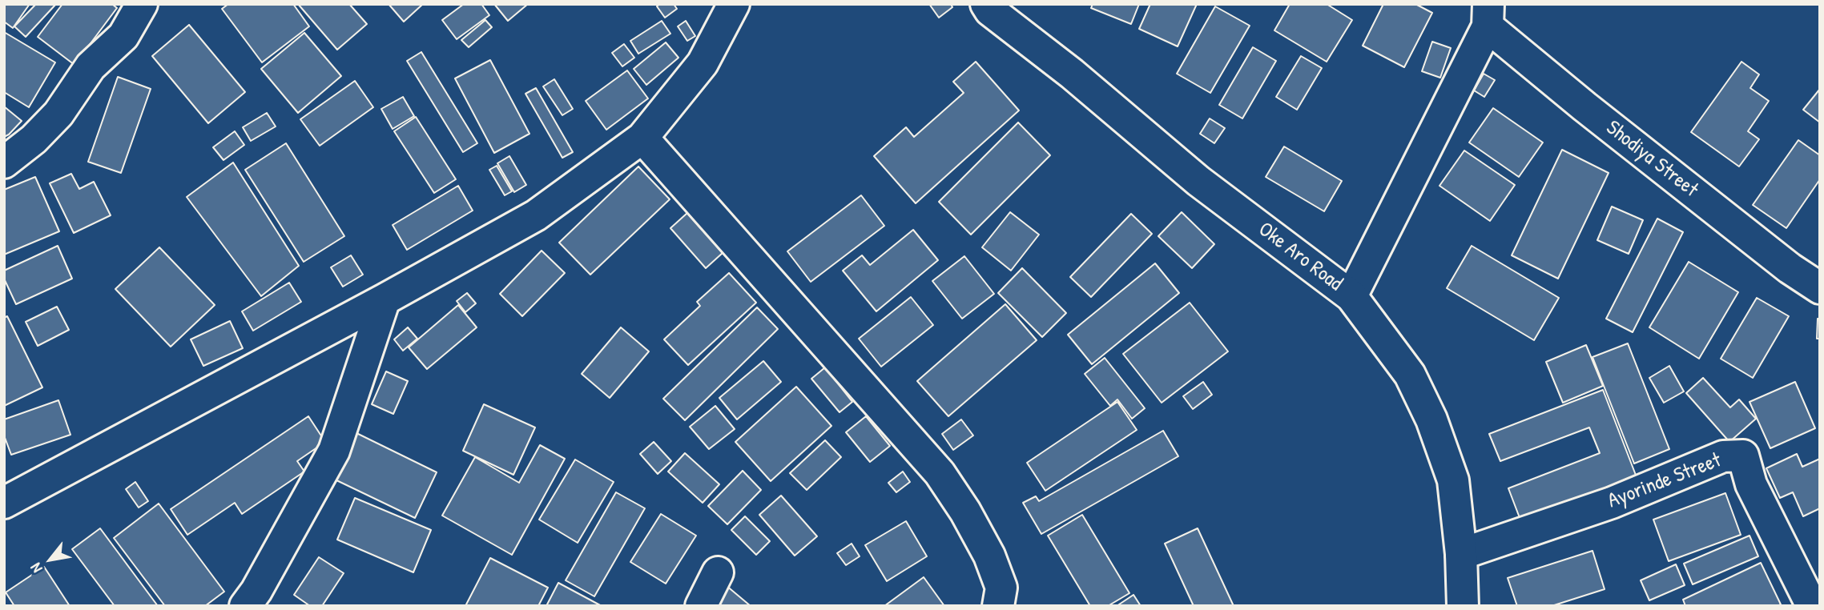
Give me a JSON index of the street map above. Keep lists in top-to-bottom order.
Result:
{
  "streets": {
    "street": ["Shodiya Street", "Oke Aro Road", "Ayorinde Street"]
  },
  "crossings": [
    ["Shodiya Street", "Oke Aro Road"],
    ["Oke Aro Road", "Ayorinde Street"]
  ],
  "north": "bottom left"
}
